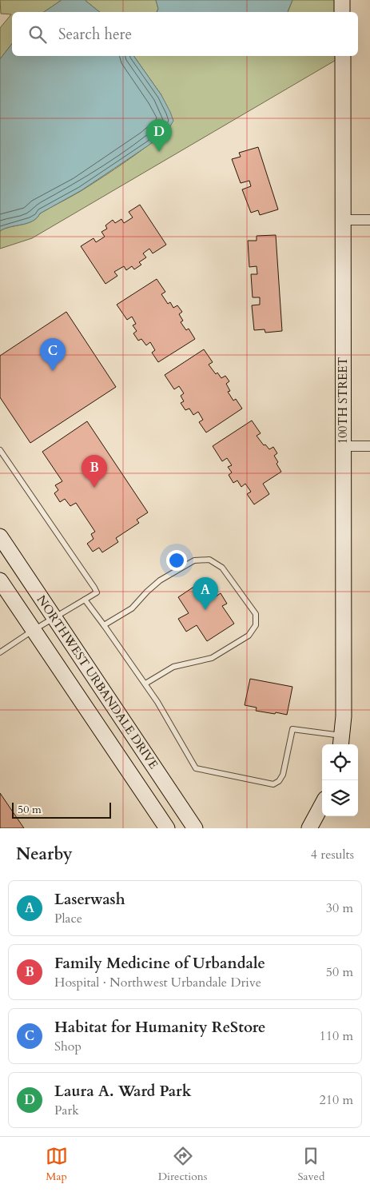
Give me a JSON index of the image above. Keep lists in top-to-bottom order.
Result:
{
  "streets": {
    "street": ["100TH STREET", "NORTHWEST URBANDALE DRIVE"]
  },
  "scale_bar": "50 m",
  "page": {
    "search": "Search here",
    "pins": [
      "D",
      "C",
      "B",
      "A"
    ],
    "scale": "50 m",
    "heading": ["Nearby", "4 results"],
    "list": [
      {
        "mark": "A",
        "name": "Laserwash",
        "note": "Place",
        "value": "30 m"
      },
      {
        "mark": "B",
        "name": "Family Medicine of Urbandale",
        "note": "Hospital · Northwest Urbandale Drive",
        "value": "50 m"
      },
      {
        "mark": "C",
        "name": "Habitat for Humanity ReStore",
        "note": "Shop",
        "value": "110 m"
      },
      {
        "mark": "D",
        "name": "Laura A. Ward Park",
        "note": "Park",
        "value": "210 m"
      }
    ],
    "nav": ["Map", "Directions", "Saved"]
  }
}
